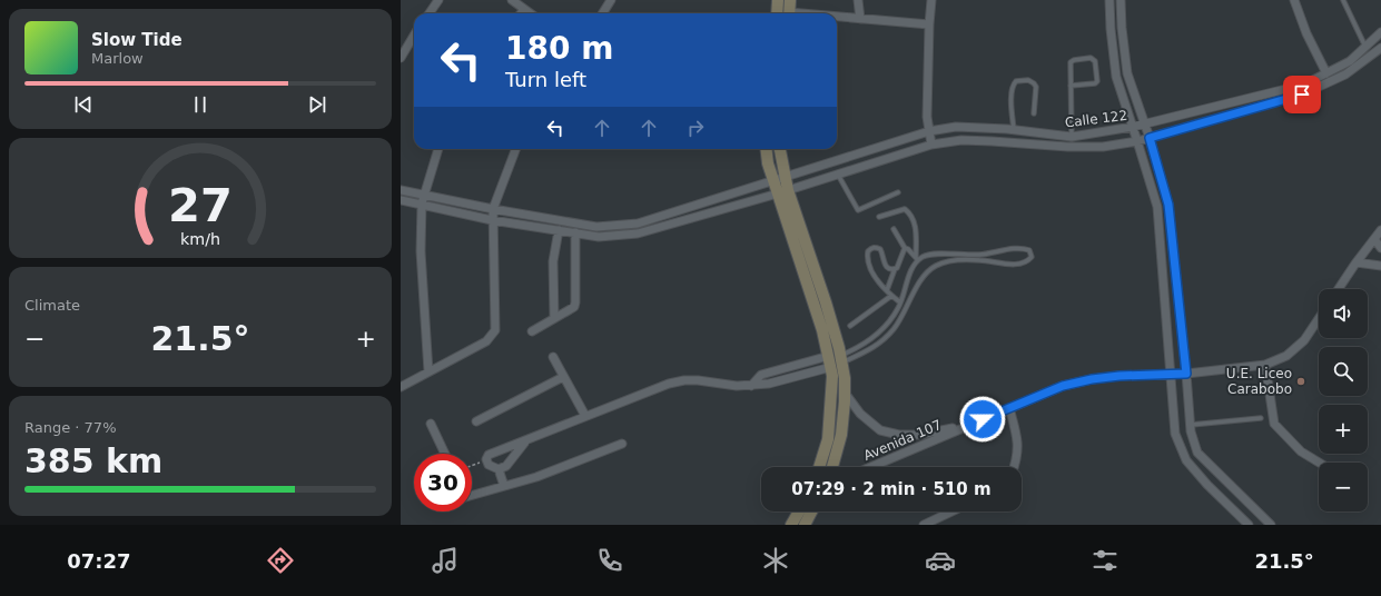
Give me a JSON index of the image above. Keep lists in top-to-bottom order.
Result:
{
  "streets": {
    "street": ["Calle 122", "Avenida 107"]
  },
  "places": ["U.E. Liceo Carabobo"],
  "page": {
    "turn": ["180 m", "Turn left"],
    "song": ["Slow Tide", "Marlow"],
    "tile": [
      "Climate",
      ["Range · 77%", "385 km"]
    ],
    "map_buttons": ["+", "−"],
    "heat": ["−", "21.5°", "+"],
    "limit": "30",
    "trip": "07:29 · 2 min · 510 m",
    "tabs": ["07:27", "21.5°"],
    "gauge": ["27", "km/h"]
  }
}
